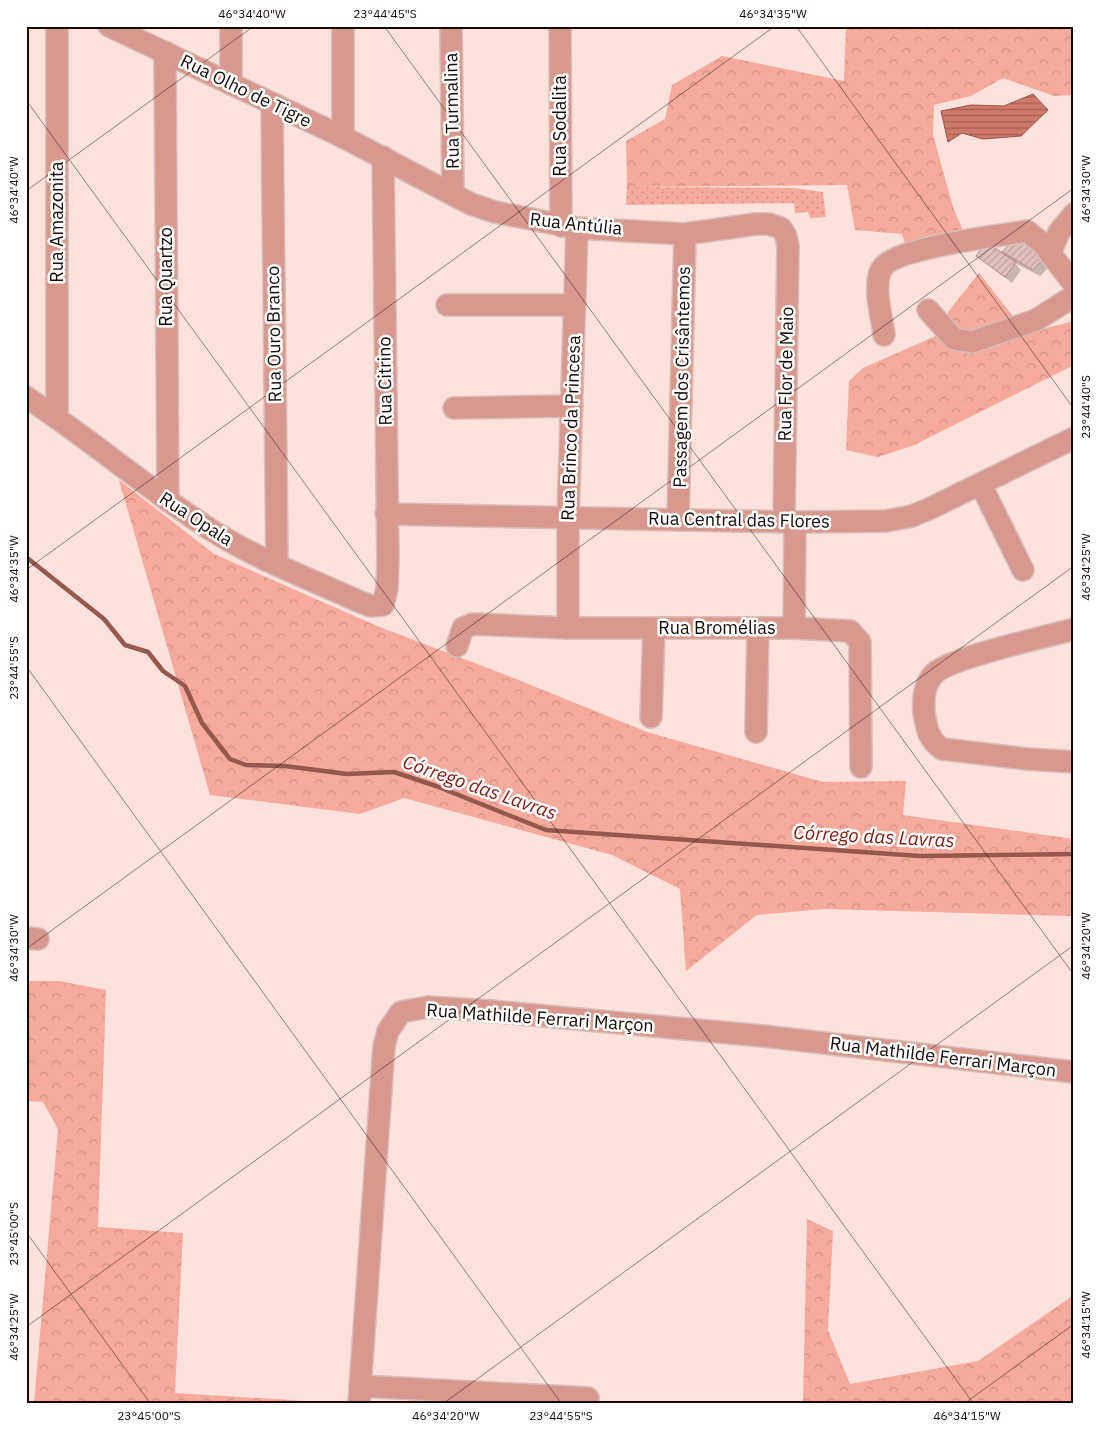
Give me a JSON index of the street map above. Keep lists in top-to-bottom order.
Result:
{
  "streets": {
    "street": [
      "Rua Olho de Tigre",
      "Rua Turmalina",
      "Rua Sodalita",
      "Rua Amazonita",
      "Rua Antúlia",
      "Rua Quartzo",
      "Rua Ouro Branco",
      "Rua Flor de Maio",
      "Passagem dos Crisântemos",
      "Rua Citrino",
      "Rua Brinco da Princesa",
      "Rua Opala",
      "Rua Central das Flores",
      "Rua Bromélias",
      "Rua Mathilde Ferrari Marçon"
    ]
  },
  "crossings": [
    ["Rua Olho de Tigre", "Rua Antúlia"],
    ["Rua Olho de Tigre", "Rua Quartzo"],
    ["Rua Olho de Tigre", "Rua Ouro Branco"],
    ["Rua Olho de Tigre", "Rua Citrino"],
    ["Rua Turmalina", "Rua Antúlia"],
    ["Rua Sodalita", "Rua Antúlia"],
    ["Rua Sodalita", "Rua Brinco da Princesa"],
    ["Rua Amazonita", "Rua Opala"],
    ["Rua Antúlia", "Rua Flor de Maio"],
    ["Rua Antúlia", "Passagem dos Crisântemos"],
    ["Rua Antúlia", "Rua Citrino"],
    ["Rua Antúlia", "Rua Brinco da Princesa"],
    ["Rua Quartzo", "Rua Opala"],
    ["Rua Ouro Branco", "Rua Opala"],
    ["Rua Flor de Maio", "Rua Central das Flores"],
    ["Rua Flor de Maio", "Rua Bromélias"],
    ["Passagem dos Crisântemos", "Rua Central das Flores"],
    ["Rua Citrino", "Rua Opala"],
    ["Rua Citrino", "Rua Central das Flores"],
    ["Rua Brinco da Princesa", "Rua Central das Flores"],
    ["Rua Brinco da Princesa", "Rua Bromélias"]
  ],
  "water": ["Córrego das Lavras"],
  "coordinates": [
    "46°34'40\"W",
    "23°44'45\"S",
    "46°34'35\"W",
    "46°34'30\"W",
    "23°44'40\"S",
    "46°34'25\"W",
    "23°44'55\"S",
    "46°34'20\"W",
    "23°45'00\"S",
    "46°34'15\"W"
  ]
}
